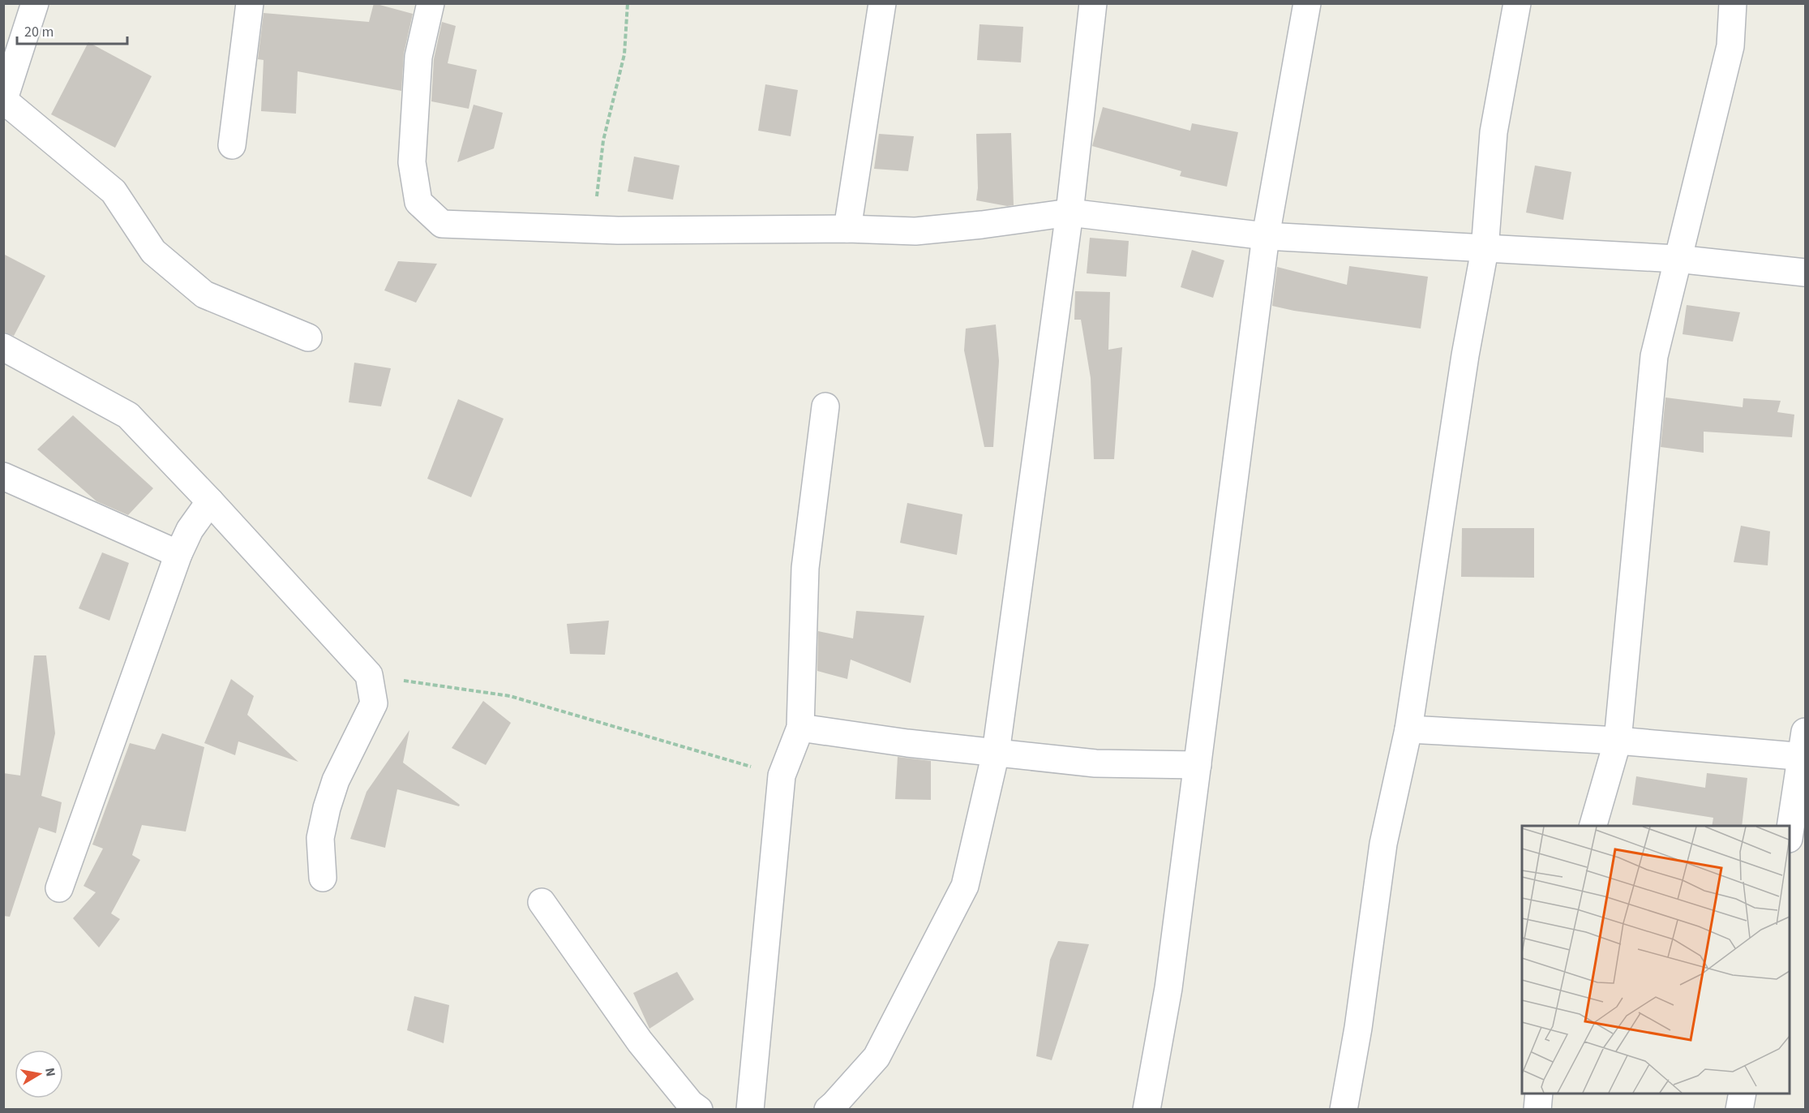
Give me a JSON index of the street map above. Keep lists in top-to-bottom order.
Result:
{
  "scale_bar": "20 m",
  "north": "right"
}
